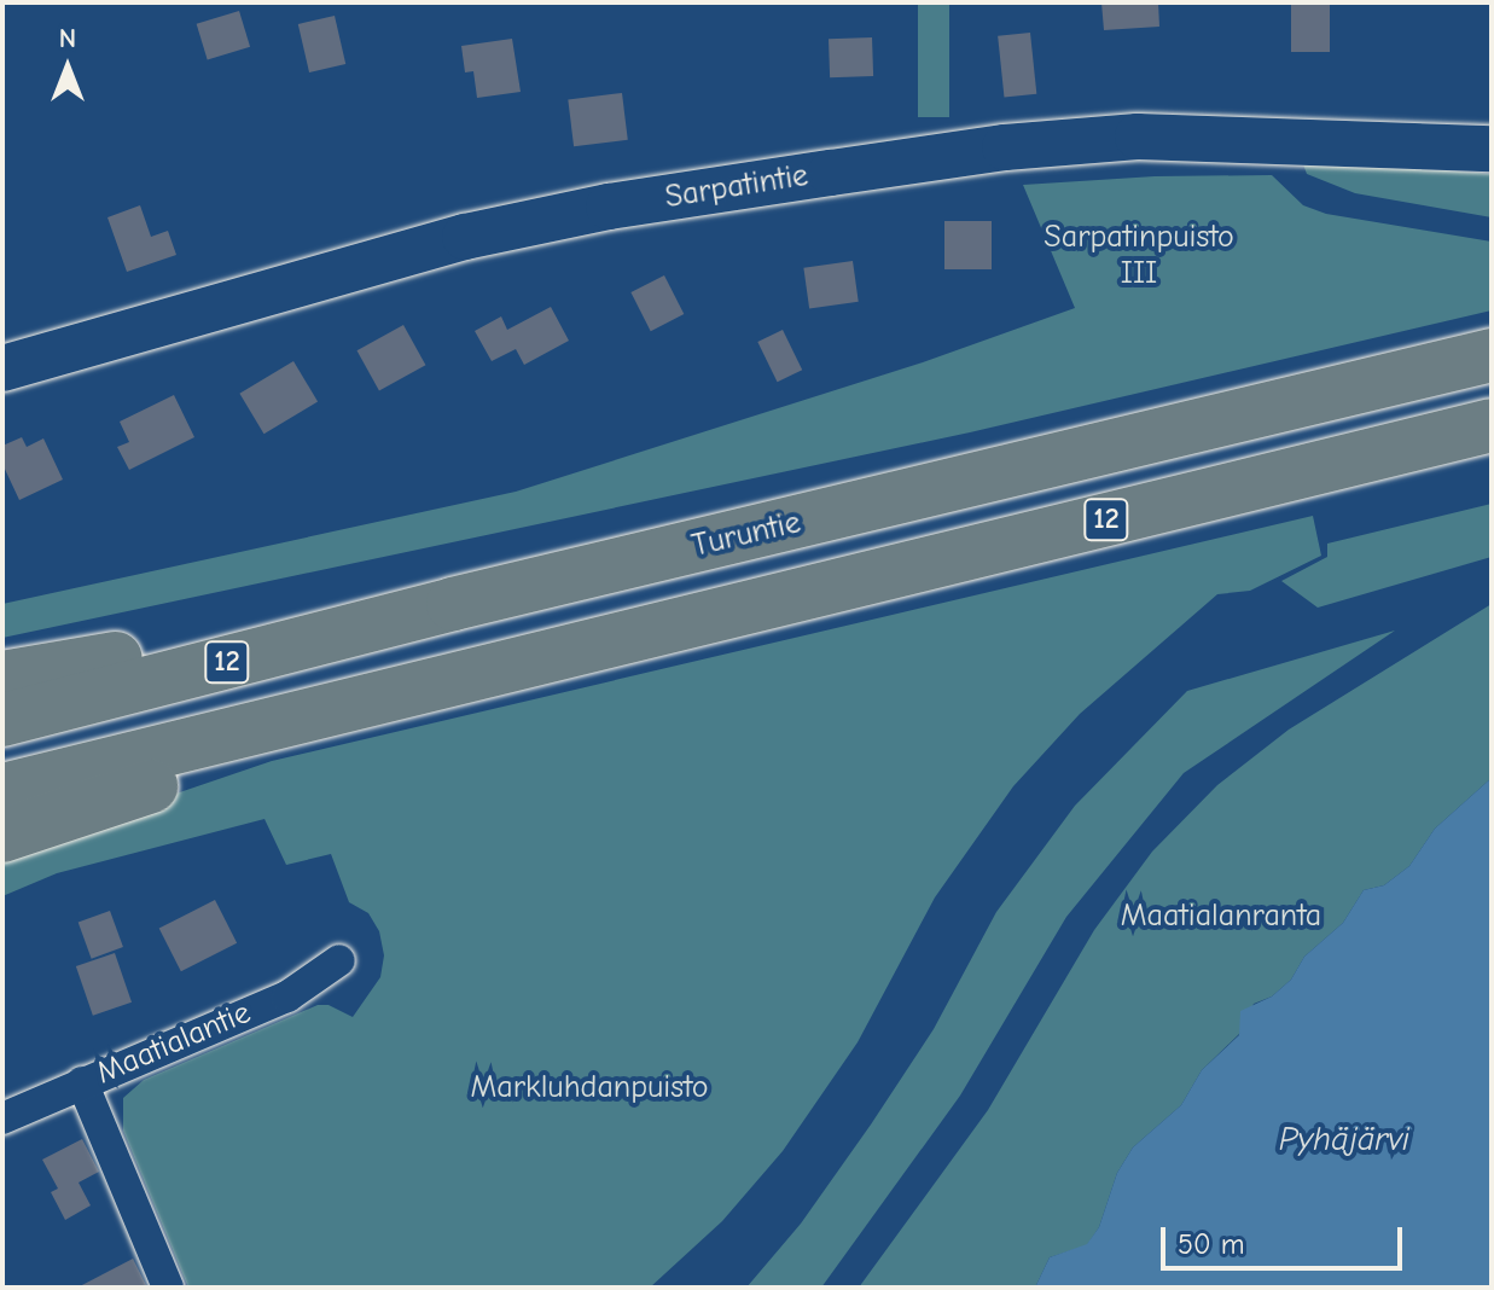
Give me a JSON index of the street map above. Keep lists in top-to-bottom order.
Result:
{
  "streets": {
    "highway": ["12", "Turuntie"],
    "main road": ["Sarpatintie"],
    "street": ["Maatialantie"]
  },
  "water": ["Pyhäjärvi"],
  "parks": ["Sarpatinpuisto III", "Maatialanranta", "Markluhdanpuisto"],
  "scale_bar": "50 m",
  "north": "top"
}
